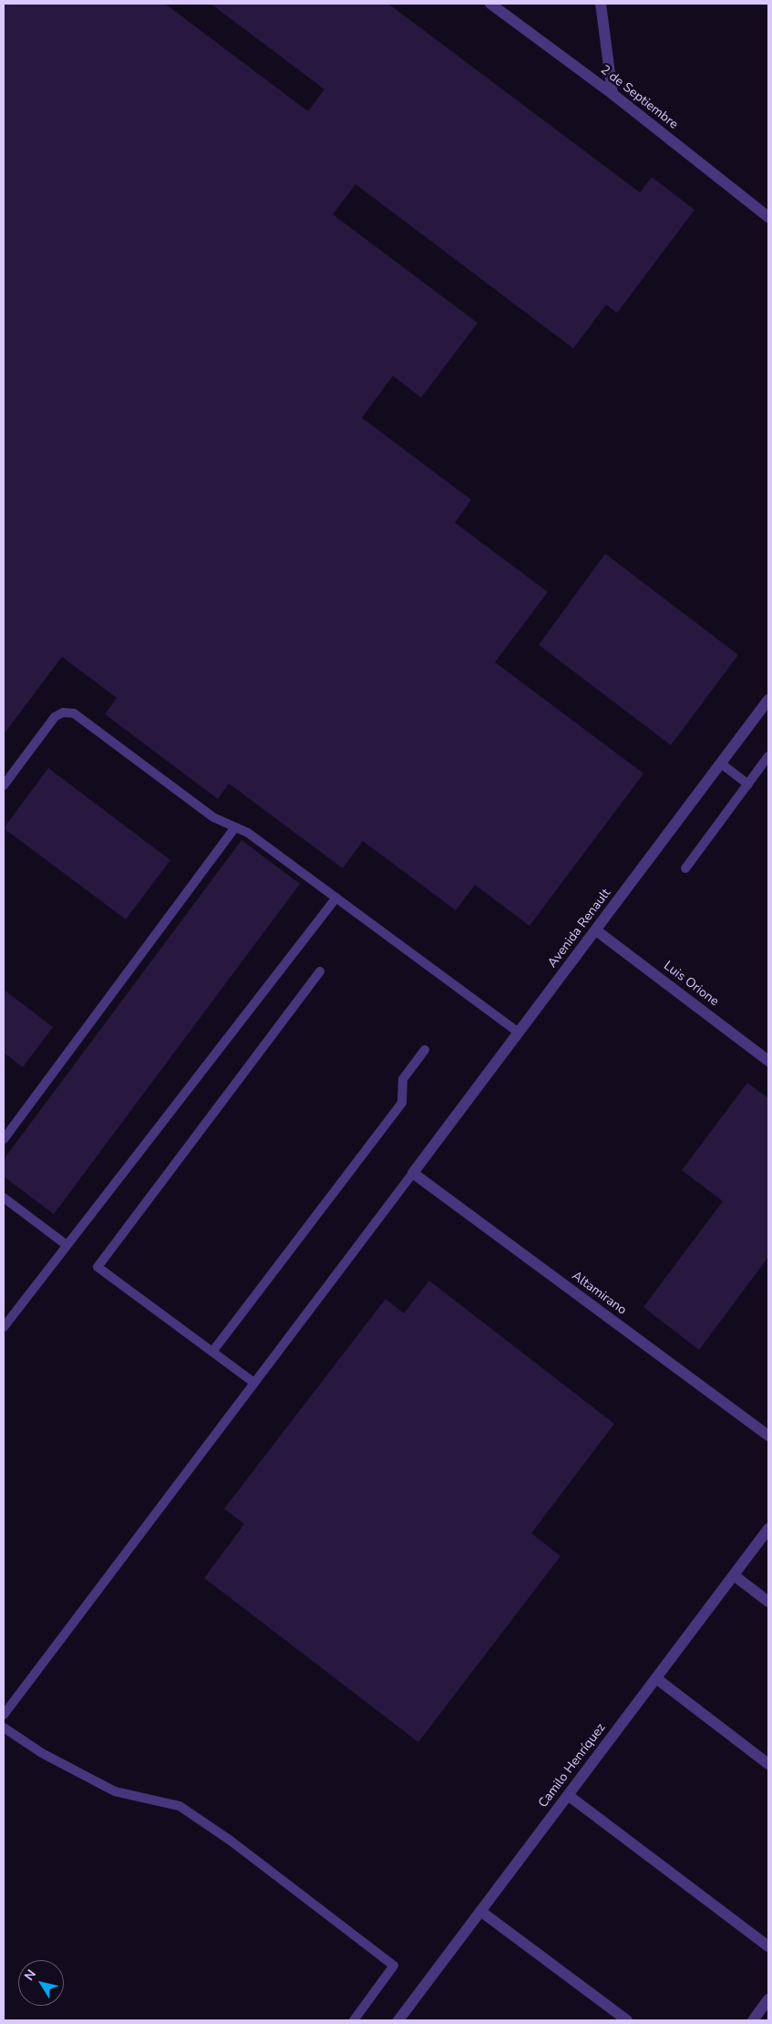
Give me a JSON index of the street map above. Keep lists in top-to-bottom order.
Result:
{
  "streets": {
    "street": [
      "2 de Septiembre",
      "Avenida Renault",
      "Luis Orione",
      "Altamirano",
      "Camilo Henríquez"
    ]
  },
  "crossings": [
    ["Avenida Renault", "Luis Orione"],
    ["Avenida Renault", "Altamirano"]
  ],
  "north": "top left"
}
